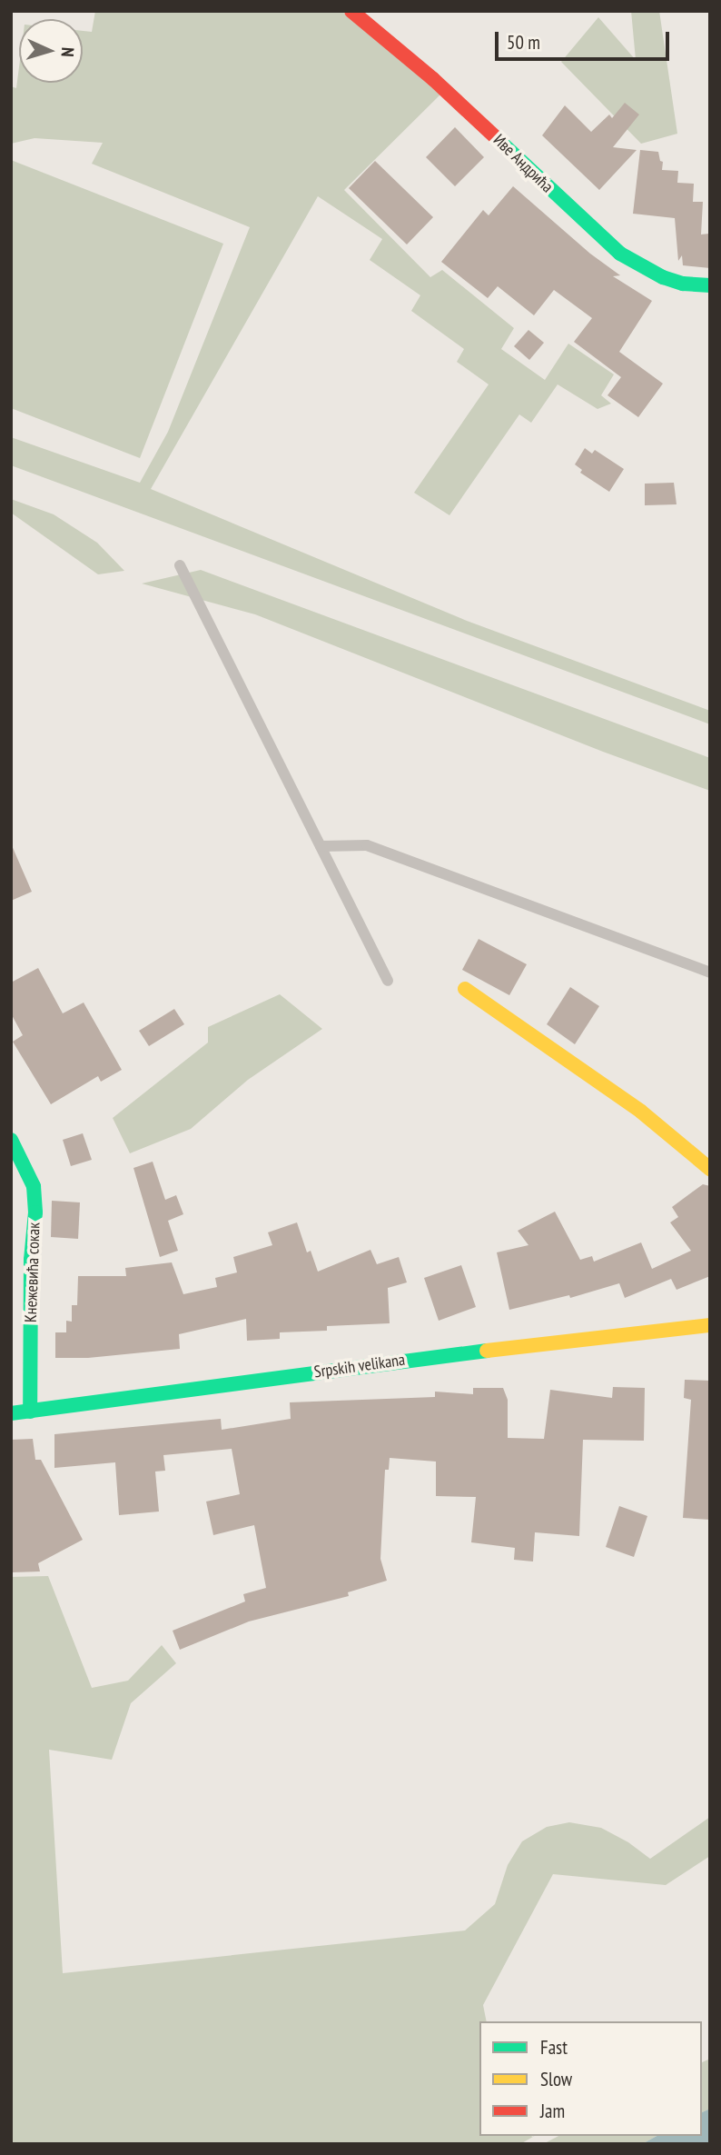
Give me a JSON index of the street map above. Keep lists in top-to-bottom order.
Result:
{
  "streets": {
    "street": ["Иве Андрића", "Кнежевића сокак", "Srpskih velikana"]
  },
  "crossings": [
    ["Кнежевића сокак", "Srpskih velikana"]
  ],
  "legend": ["Fast", "Slow", "Jam"],
  "scale_bar": "50 m",
  "north": "right"
}
